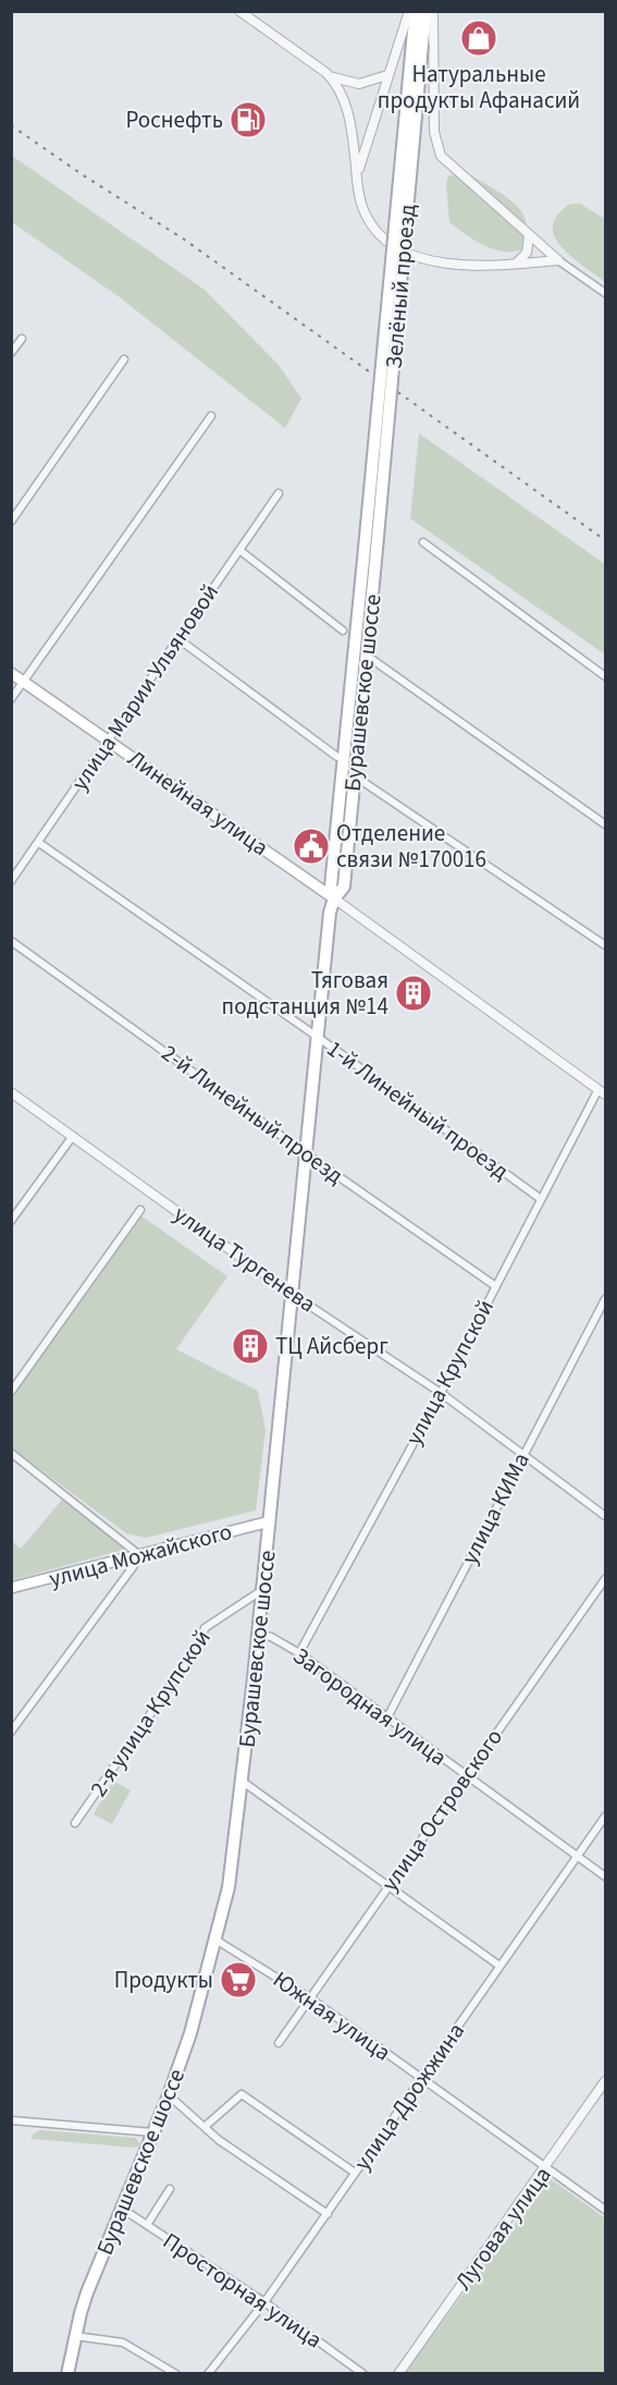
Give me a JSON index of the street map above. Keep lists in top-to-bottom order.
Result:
{
  "streets": {
    "main road": [
      "Зелёный проезд",
      "Бурашевское шоссе",
      "Линейная улица",
      "улица Можайского"
    ],
    "street": [
      "улица Марии Ульяновой",
      "1-й Линейный проезд",
      "2-й Линейный проезд",
      "улица Тургенева",
      "улица Крупской",
      "улица КИМа",
      "Загородная улица",
      "2-я улица Крупской",
      "улица Островского",
      "Южная улица",
      "улица Дрожжина",
      "Луговая улица",
      "Просторная улица"
    ]
  },
  "crossings": [
    ["Зелёный проезд", "Бурашевское шоссе"],
    ["улица Марии Ульяновой", "Линейная улица"],
    ["улица Марии Ульяновой", "1-й Линейный проезд"],
    ["Бурашевское шоссе", "Линейная улица"],
    ["Бурашевское шоссе", "1-й Линейный проезд"],
    ["Бурашевское шоссе", "2-й Линейный проезд"],
    ["Бурашевское шоссе", "улица Тургенева"],
    ["Бурашевское шоссе", "улица Можайского"],
    ["Бурашевское шоссе", "Загородная улица"],
    ["Бурашевское шоссе", "2-я улица Крупской"],
    ["Бурашевское шоссе", "Южная улица"],
    ["Бурашевское шоссе", "Просторная улица"],
    ["Линейная улица", "улица Крупской"],
    ["1-й Линейный проезд", "улица Крупской"],
    ["2-й Линейный проезд", "улица Крупской"],
    ["улица Тургенева", "улица Крупской"],
    ["улица Тургенева", "улица КИМа"],
    ["улица Крупской", "Загородная улица"],
    ["улица КИМа", "Загородная улица"],
    ["Загородная улица", "улица Островского"],
    ["Загородная улица", "улица Дрожжина"],
    ["улица Островского", "Южная улица"],
    ["Южная улица", "улица Дрожжина"],
    ["Южная улица", "Луговая улица"],
    ["улица Дрожжина", "Просторная улица"]
  ],
  "places": {
    "shop": ["Натуральные продукты Афанасий"],
    "fuel station": ["Роснефть"],
    "public building": ["Отделение связи №170016"],
    "building": ["Тяговая подстанция №14", "ТЦ Айсберг"],
    "supermarket": ["Продукты"]
  }
}
